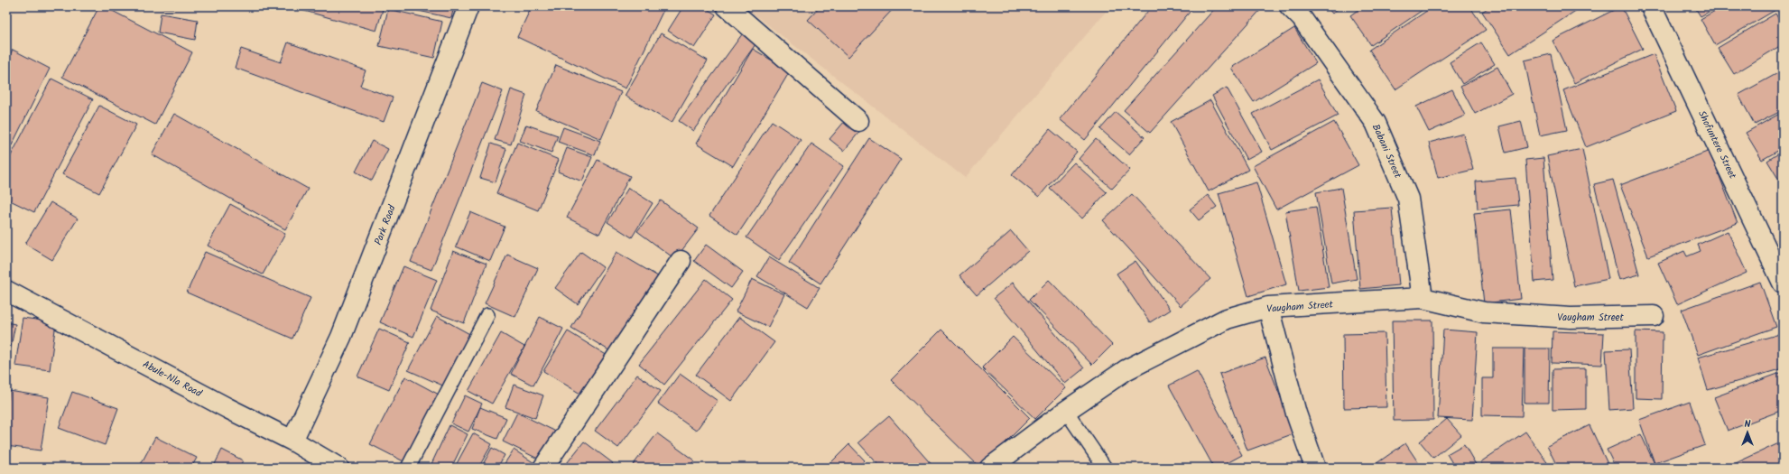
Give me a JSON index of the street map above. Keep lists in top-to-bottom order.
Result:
{
  "streets": {
    "street": [
      "Shofuntere Street",
      "Babani Street",
      "Park Road",
      "Vaugham Street",
      "Abule-Nla Road"
    ]
  },
  "crossings": [
    ["Babani Street", "Vaugham Street"],
    ["Park Road", "Abule-Nla Road"]
  ],
  "north": "top"
}
